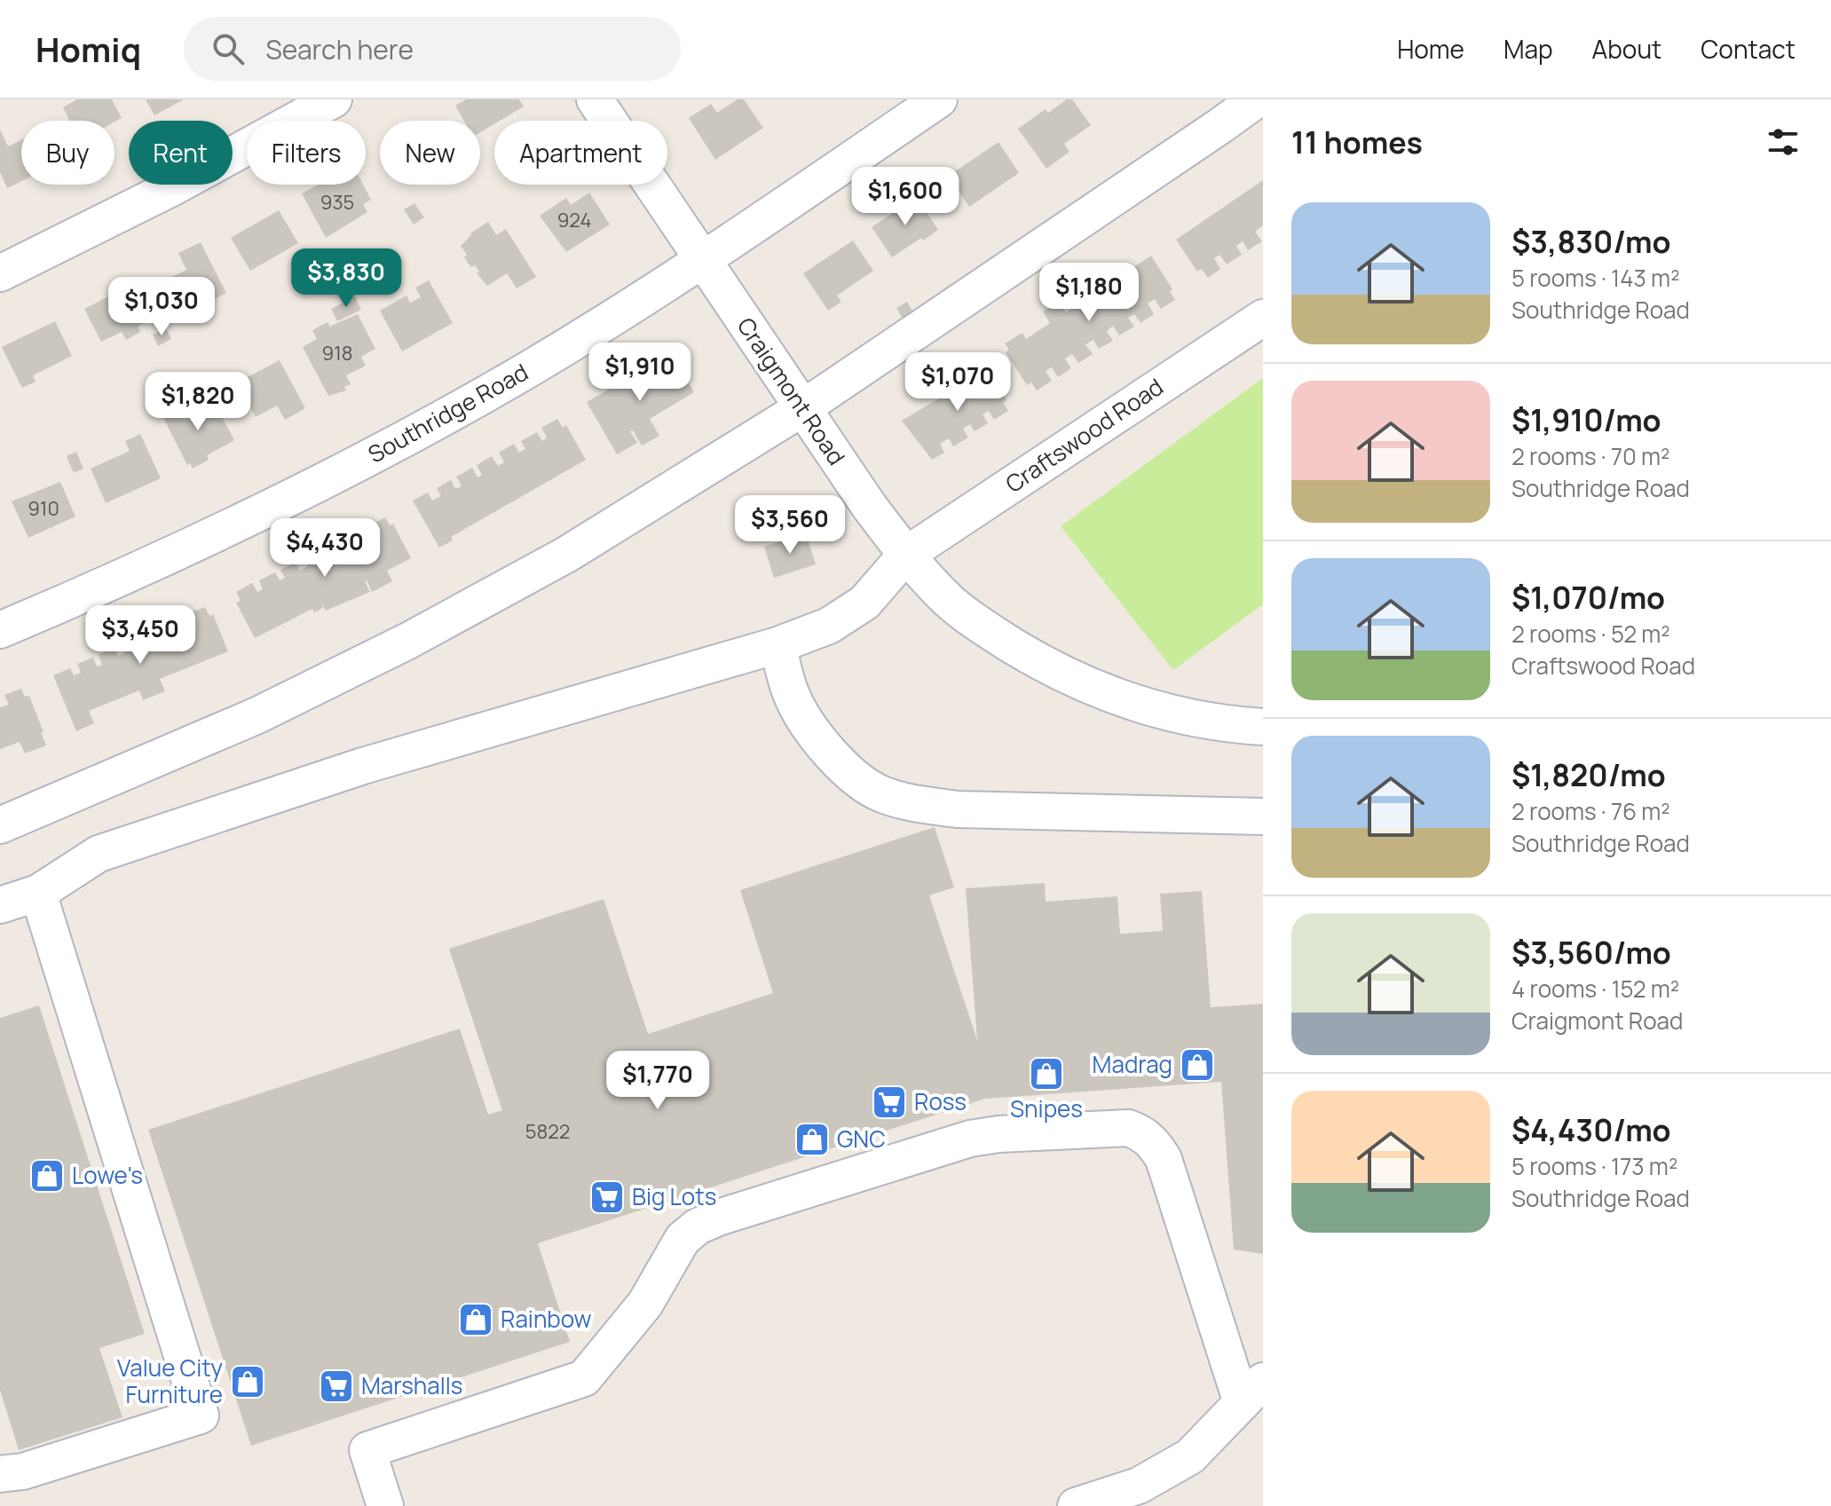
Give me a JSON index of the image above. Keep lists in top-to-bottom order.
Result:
{
  "streets": {
    "street": ["Craigmont Road", "Southridge Road", "Craftswood Road"]
  },
  "crossings": [
    ["Craigmont Road", "Southridge Road"],
    ["Craigmont Road", "Craftswood Road"]
  ],
  "places": {
    "shop": [
      "Madrag",
      "Snipes",
      "GNC",
      "Lowe's",
      "Rainbow",
      "Value City Furniture"
    ],
    "supermarket": ["Ross", "Big Lots", "Marshalls"]
  },
  "house_numbers": [
    "935",
    "924",
    "918",
    "910",
    "5822"
  ],
  "page": {
    "header": "Homiq",
    "search": "Search here",
    "nav": [
      "Home",
      "Map",
      "About",
      "Contact"
    ],
    "heading": "11 homes",
    "chip": [
      "Buy",
      "Rent",
      "Filters",
      "New",
      "Apartment"
    ],
    "price": [
      "$1,600",
      "$3,830",
      "$1,180",
      "$1,030",
      "$1,910",
      "$1,070",
      "$1,820",
      "$3,560",
      "$4,430",
      "$3,450",
      "$1,770"
    ],
    "list": [
      {
        "name": "$3,830/mo",
        "note": "5 rooms · 143 m² · Southridge Road"
      },
      {
        "name": "$1,910/mo",
        "note": "2 rooms · 70 m² · Southridge Road"
      },
      {
        "name": "$1,070/mo",
        "note": "2 rooms · 52 m² · Craftswood Road"
      },
      {
        "name": "$1,820/mo",
        "note": "2 rooms · 76 m² · Southridge Road"
      },
      {
        "name": "$3,560/mo",
        "note": "4 rooms · 152 m² · Craigmont Road"
      },
      {
        "name": "$4,430/mo",
        "note": "5 rooms · 173 m² · Southridge Road"
      }
    ]
  }
}
